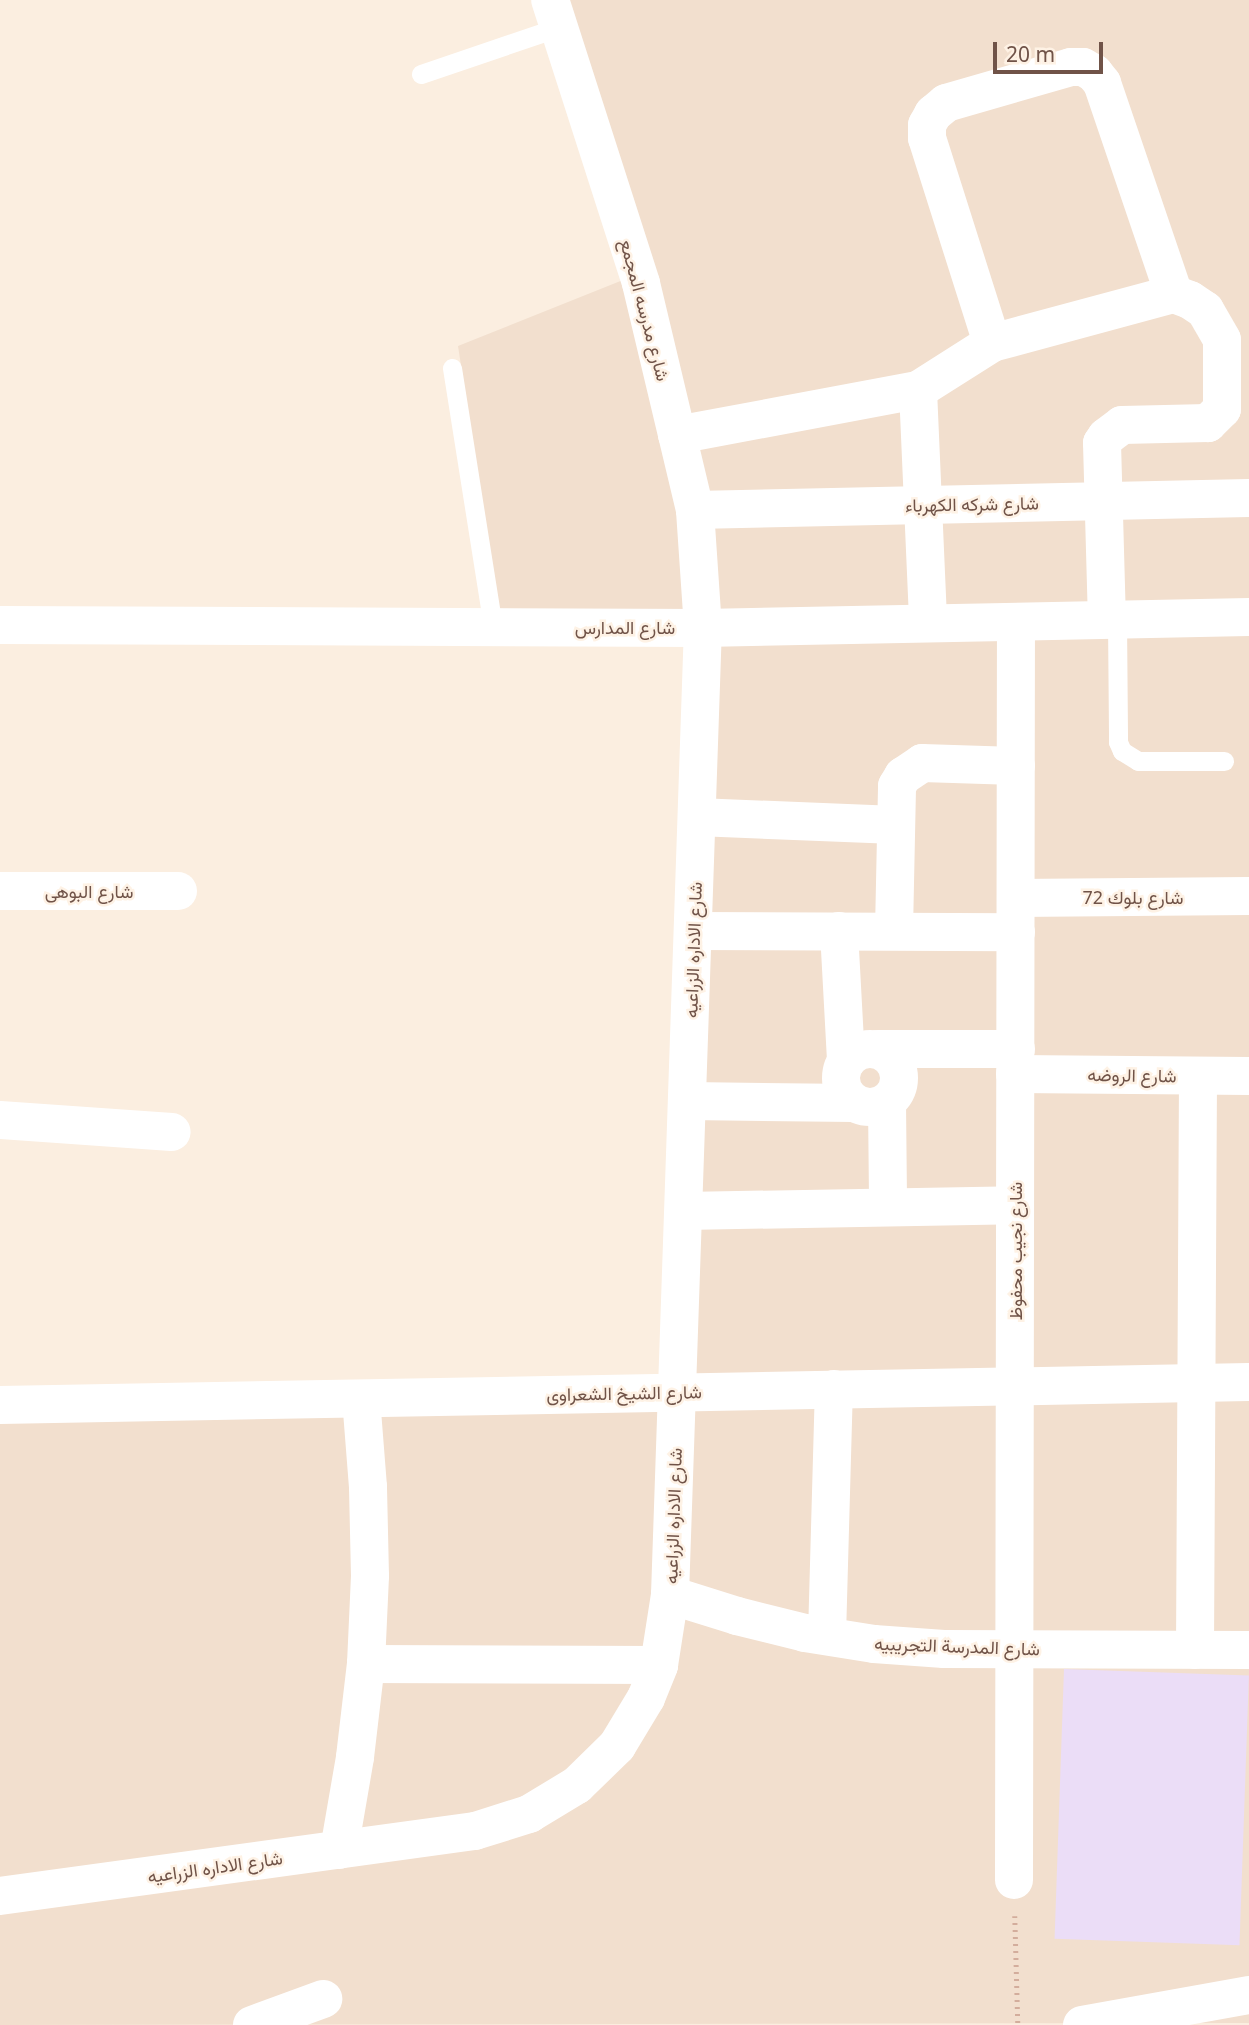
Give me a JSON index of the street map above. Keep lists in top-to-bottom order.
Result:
{
  "streets": {
    "street": [
      "شارع مدرسه المجمع",
      "شارع شركه الكهرباء",
      "شارع المدارس",
      "شارع البوهى",
      "شارع بلوك 72",
      "شارع الاداره الزراعيه",
      "شارع الروضه",
      "شارع نجيب محفوظ",
      "شارع الشيخ الشعراوى",
      "شارع المدرسة التجريبيه"
    ]
  },
  "crossings": [
    ["شارع مدرسه المجمع", "شارع شركه الكهرباء"],
    ["شارع مدرسه المجمع", "شارع المدارس"],
    ["شارع مدرسه المجمع", "شارع الاداره الزراعيه"],
    ["شارع المدارس", "شارع الاداره الزراعيه"],
    ["شارع المدارس", "شارع نجيب محفوظ"],
    ["شارع بلوك 72", "شارع الاداره الزراعيه"],
    ["شارع بلوك 72", "شارع نجيب محفوظ"],
    ["شارع الاداره الزراعيه", "شارع الشيخ الشعراوى"],
    ["شارع الاداره الزراعيه", "شارع المدرسة التجريبيه"],
    ["شارع الروضه", "شارع نجيب محفوظ"],
    ["شارع نجيب محفوظ", "شارع الشيخ الشعراوى"],
    ["شارع نجيب محفوظ", "شارع المدرسة التجريبيه"]
  ],
  "scale_bar": "20 m"
}
